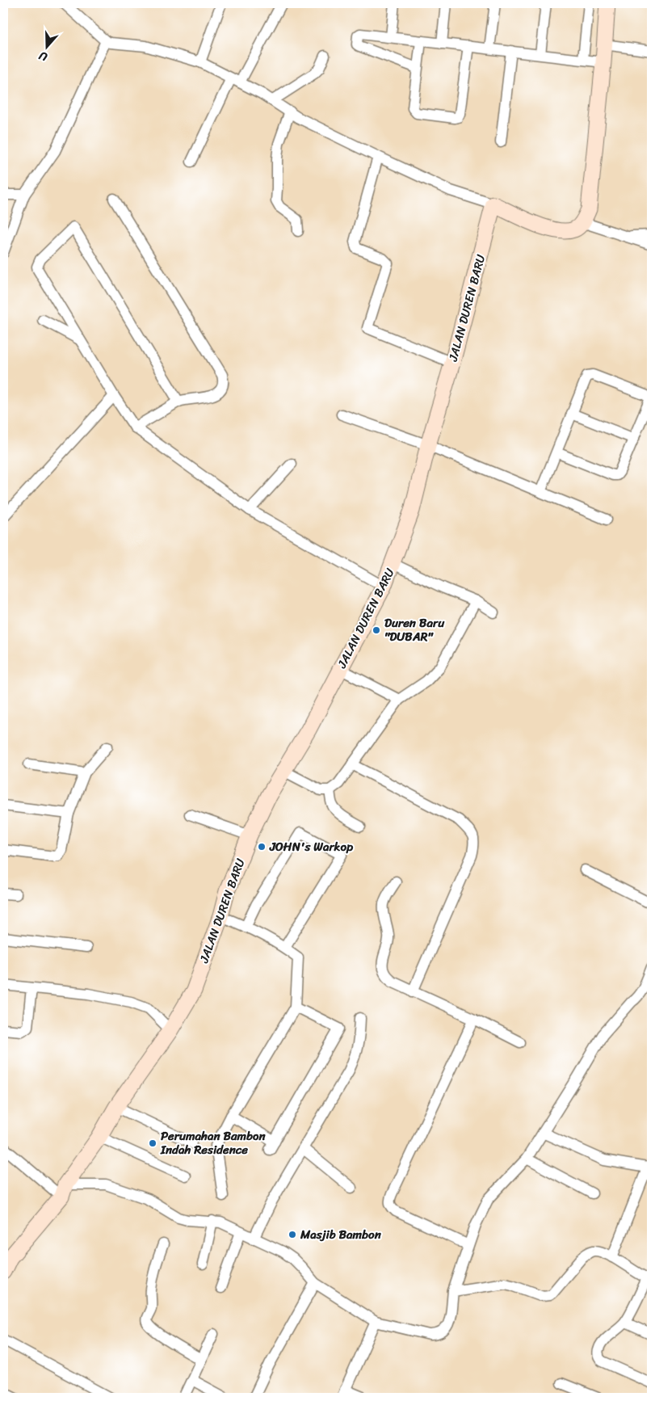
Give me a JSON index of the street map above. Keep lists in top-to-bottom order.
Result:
{
  "streets": {
    "street": ["JALAN DUREN BARU"]
  },
  "places": [
    "Duren Baru \"DUBAR\"",
    "JOHN's Warkop",
    "Perumahan Bambon Indah Residence",
    "Masjib Bambon"
  ],
  "north": "bottom"
}
